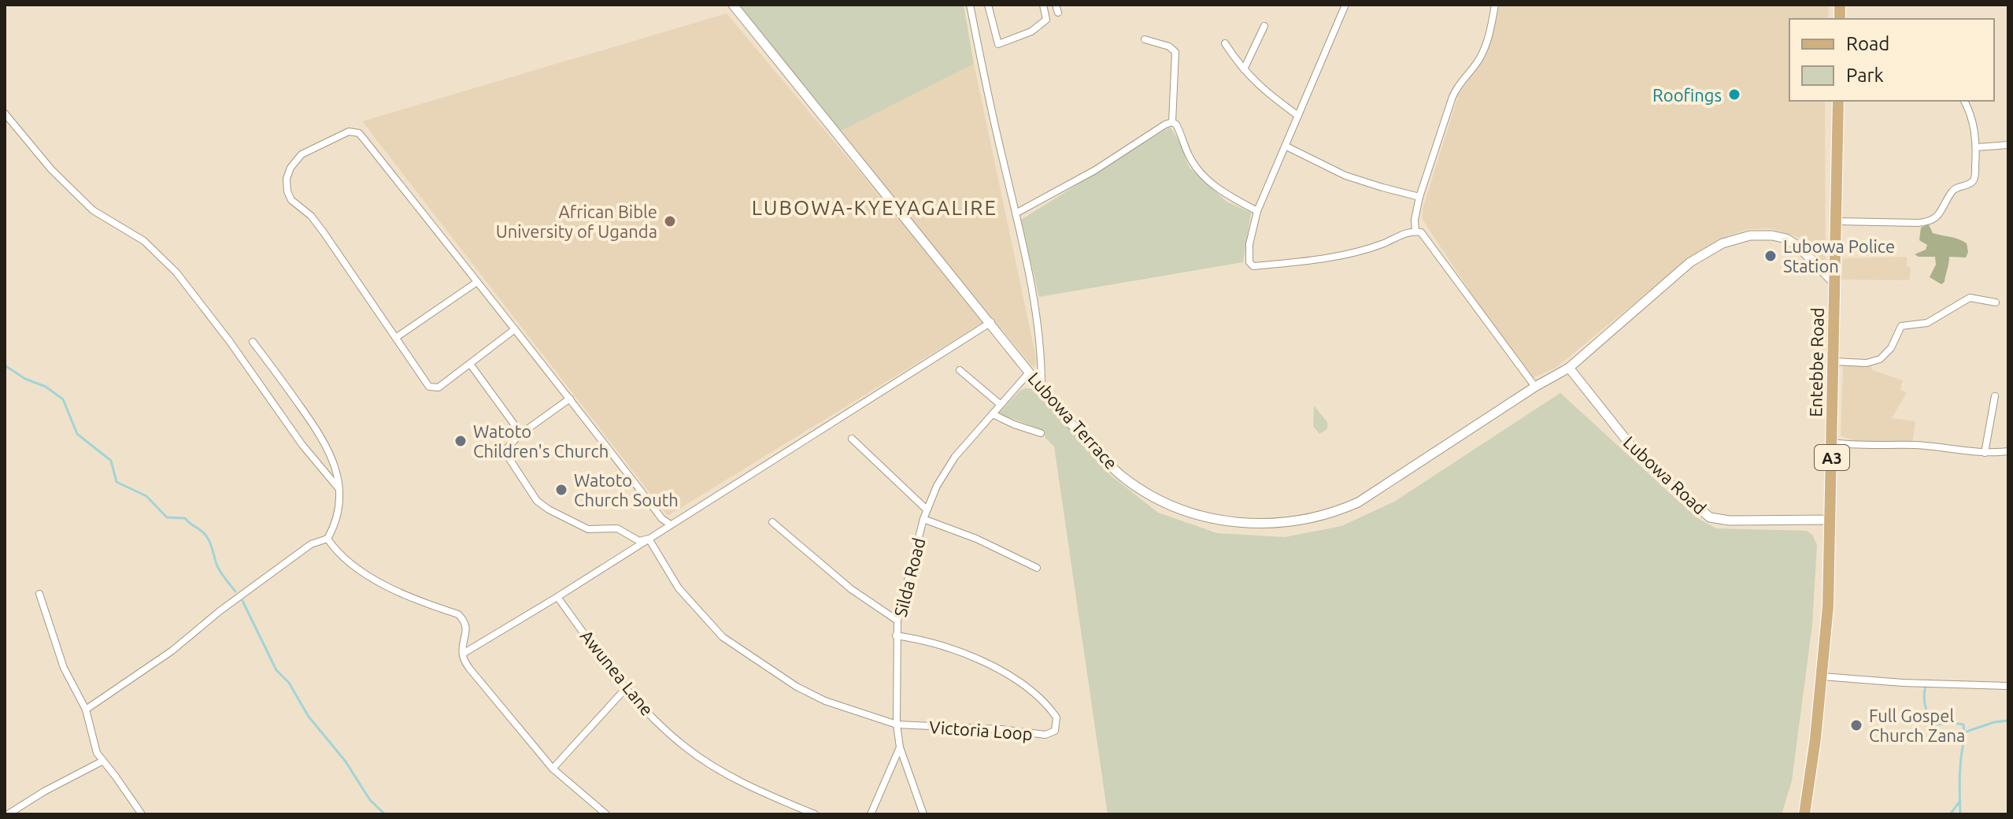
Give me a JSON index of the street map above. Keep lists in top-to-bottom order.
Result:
{
  "streets": {
    "main road": ["Entebbe Road", "A3"],
    "street": [
      "Lubowa Terrace",
      "Lubowa Road",
      "Silda Road",
      "Awunea Lane",
      "Victoria Loop"
    ]
  },
  "crossings": [
    ["Entebbe Road", "Lubowa Terrace"],
    ["Entebbe Road", "Lubowa Road"],
    ["Lubowa Terrace", "Lubowa Road"],
    ["Lubowa Terrace", "Silda Road"],
    ["Silda Road", "Victoria Loop"]
  ],
  "districts": ["LUBOWA-KYEYAGALIRE"],
  "places": [
    "Roofings",
    "African Bible University of Uganda",
    "Lubowa Police Station",
    "Watoto Children's Church",
    "Watoto Church South",
    "Full Gospel Church Zana"
  ],
  "legend": ["Road", "Park"]
}
